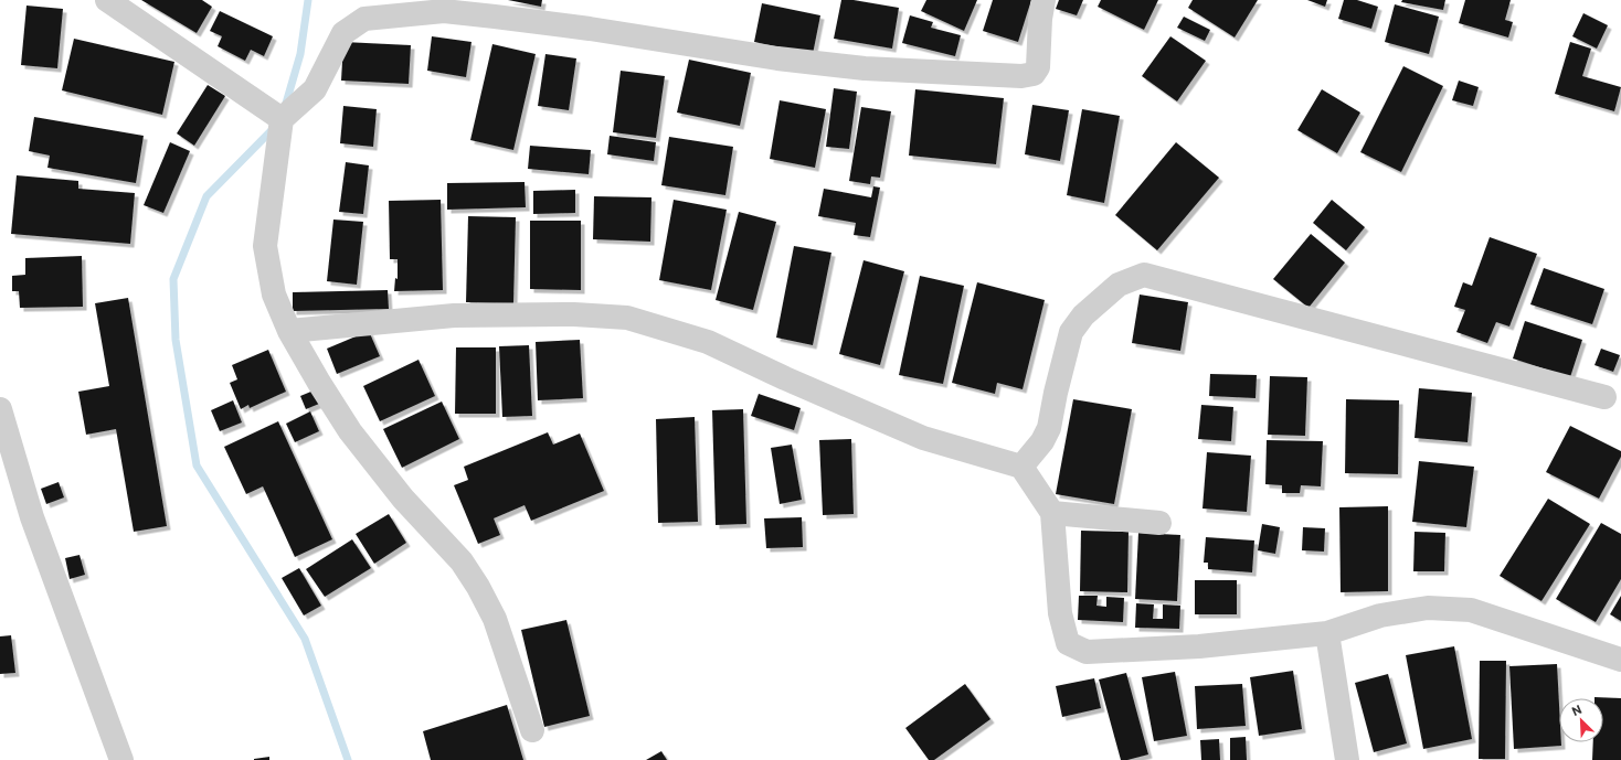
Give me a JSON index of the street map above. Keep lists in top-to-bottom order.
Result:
{
  "north": "top left"
}
